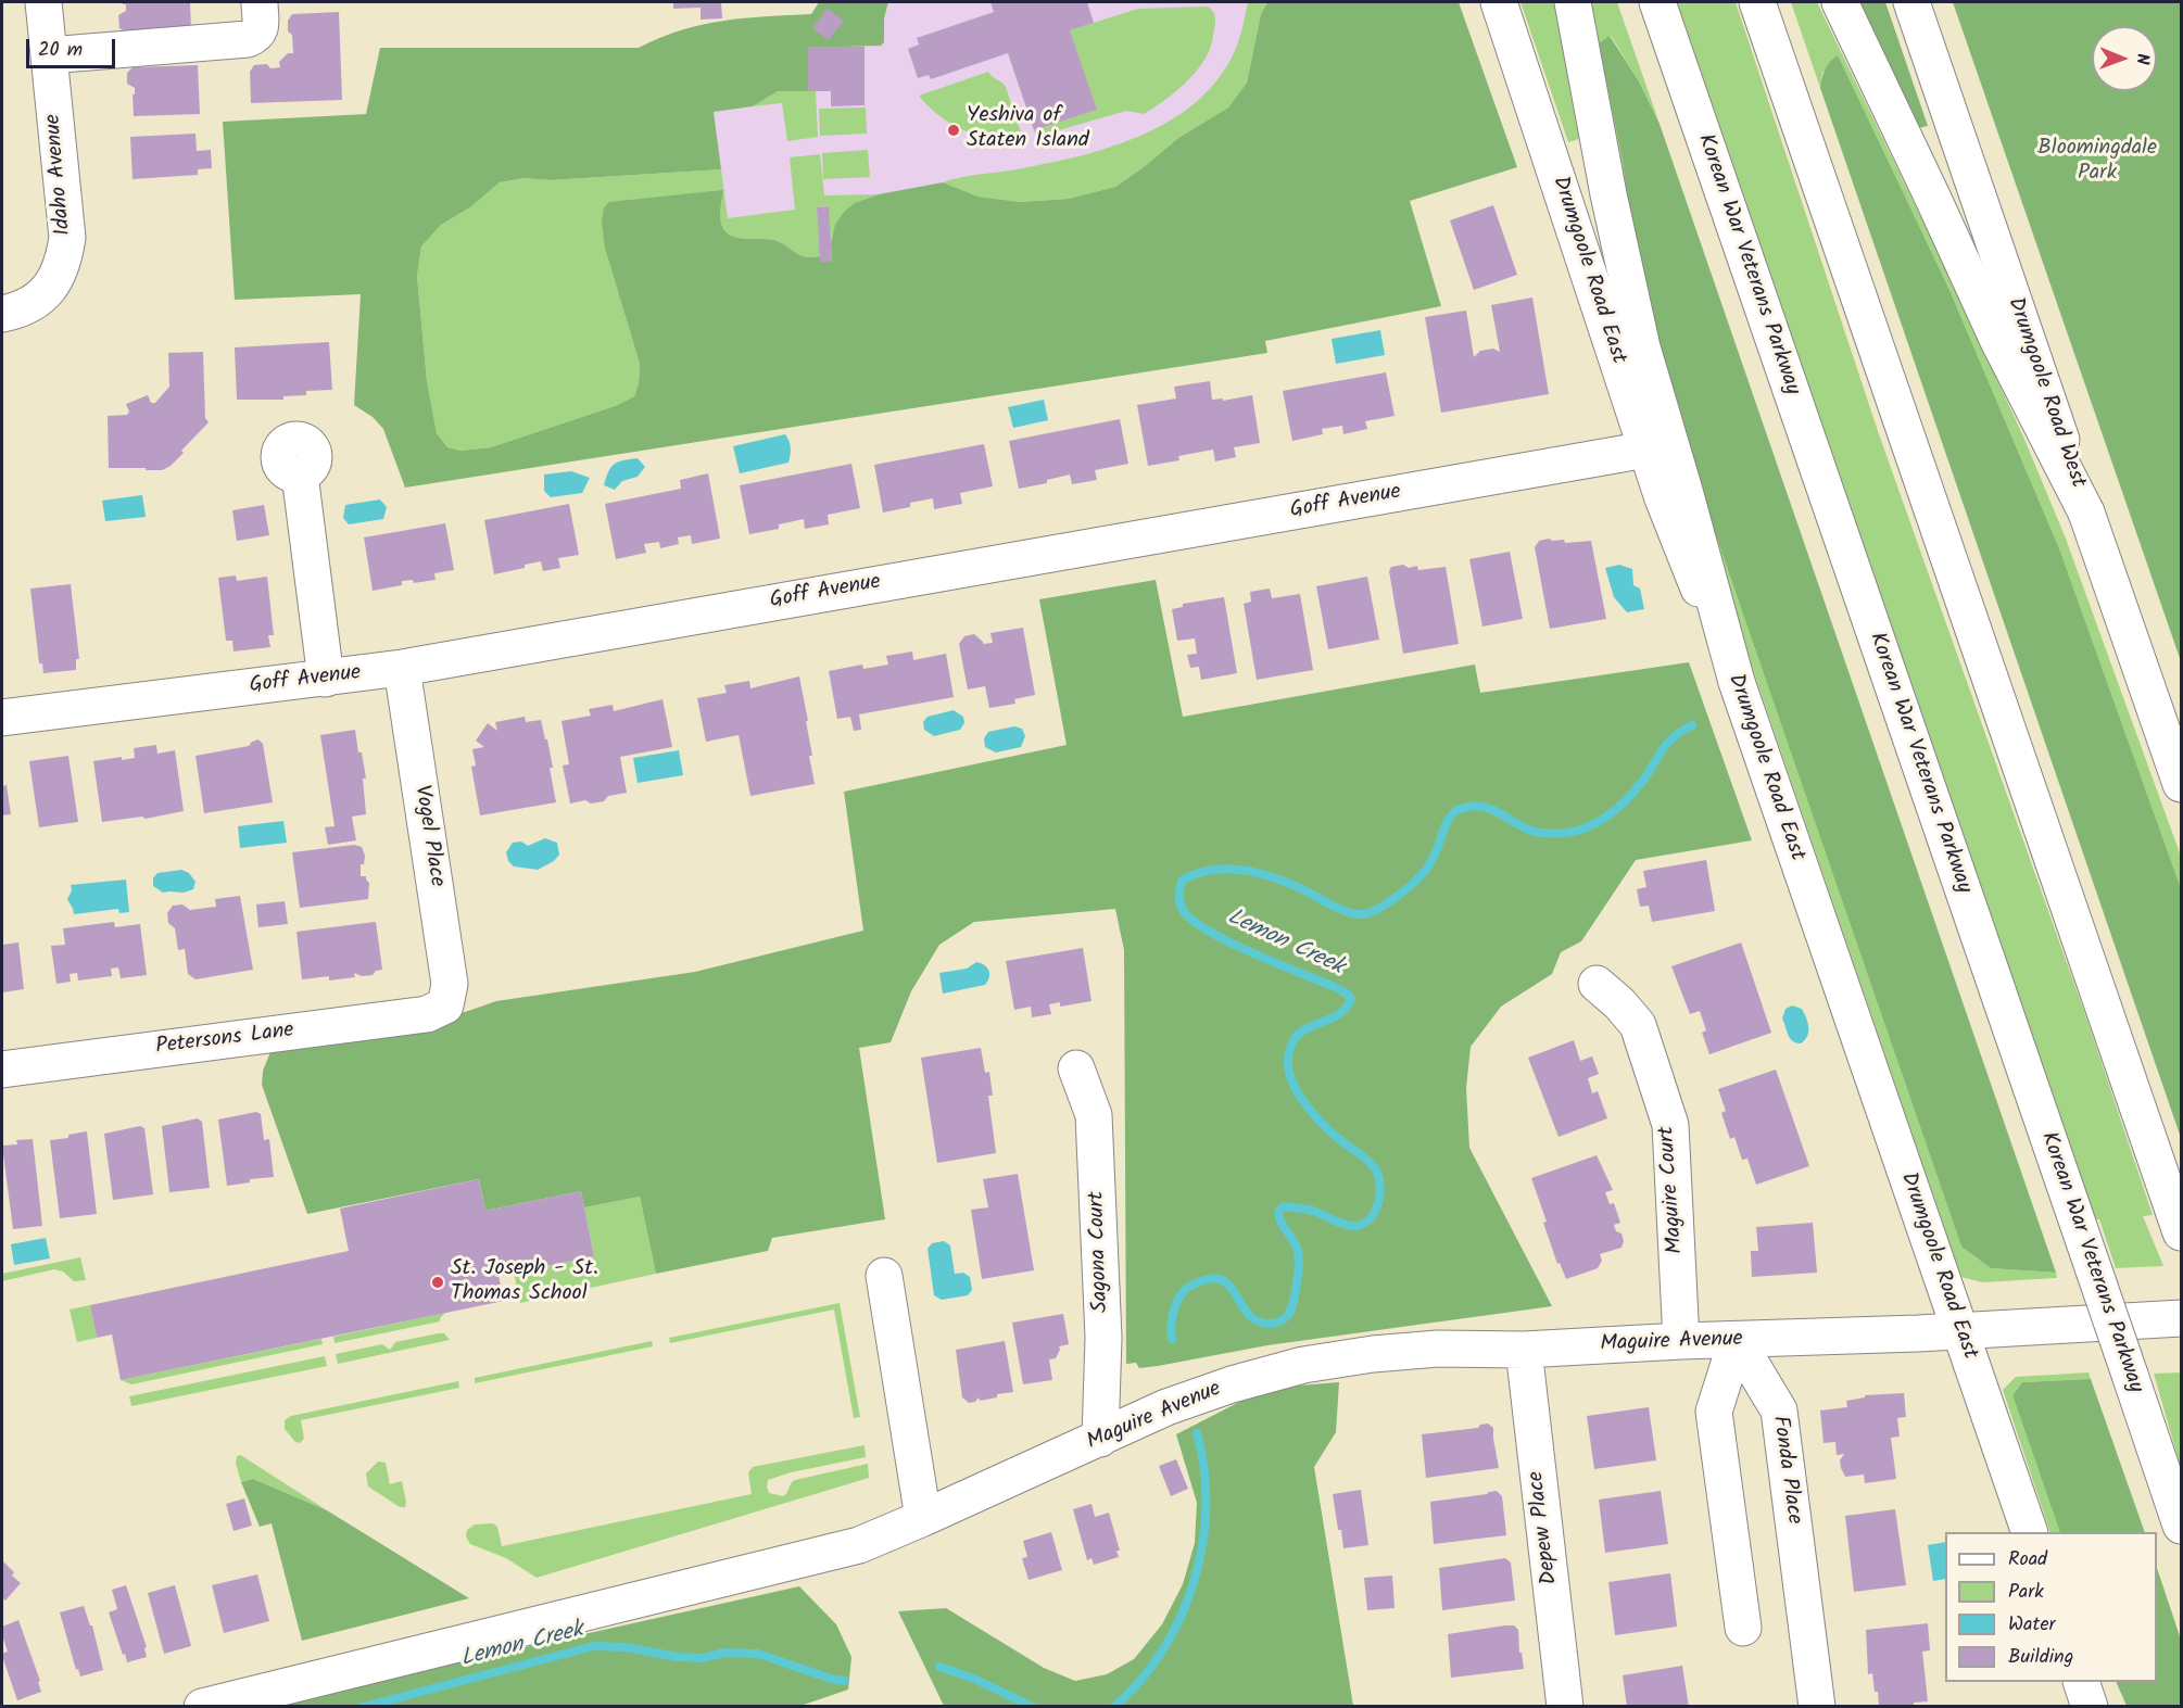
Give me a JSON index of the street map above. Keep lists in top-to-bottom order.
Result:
{
  "streets": {
    "main road": [
      "Idaho Avenue",
      "Korean War Veterans Parkway",
      "Drumgoole Road East",
      "Drumgoole Road West",
      "Goff Avenue",
      "Vogel Place",
      "Petersons Lane",
      "Maguire Court",
      "Sagona Court",
      "Maguire Avenue",
      "Fonda Place",
      "Depew Place"
    ]
  },
  "crossings": [
    ["Drumgoole Road East", "Goff Avenue"],
    ["Drumgoole Road East", "Maguire Avenue"],
    ["Goff Avenue", "Vogel Place"],
    ["Vogel Place", "Petersons Lane"],
    ["Maguire Court", "Maguire Avenue"],
    ["Sagona Court", "Maguire Avenue"],
    ["Maguire Avenue", "Fonda Place"],
    ["Maguire Avenue", "Depew Place"]
  ],
  "water": ["Lemon Creek"],
  "parks": ["Bloomingdale Park"],
  "places": ["Yeshiva of Staten Island", "St. Joseph - St. Thomas School"],
  "legend": [
    "Road",
    "Park",
    "Water",
    "Building"
  ],
  "scale_bar": "20 m",
  "north": "right"
}
